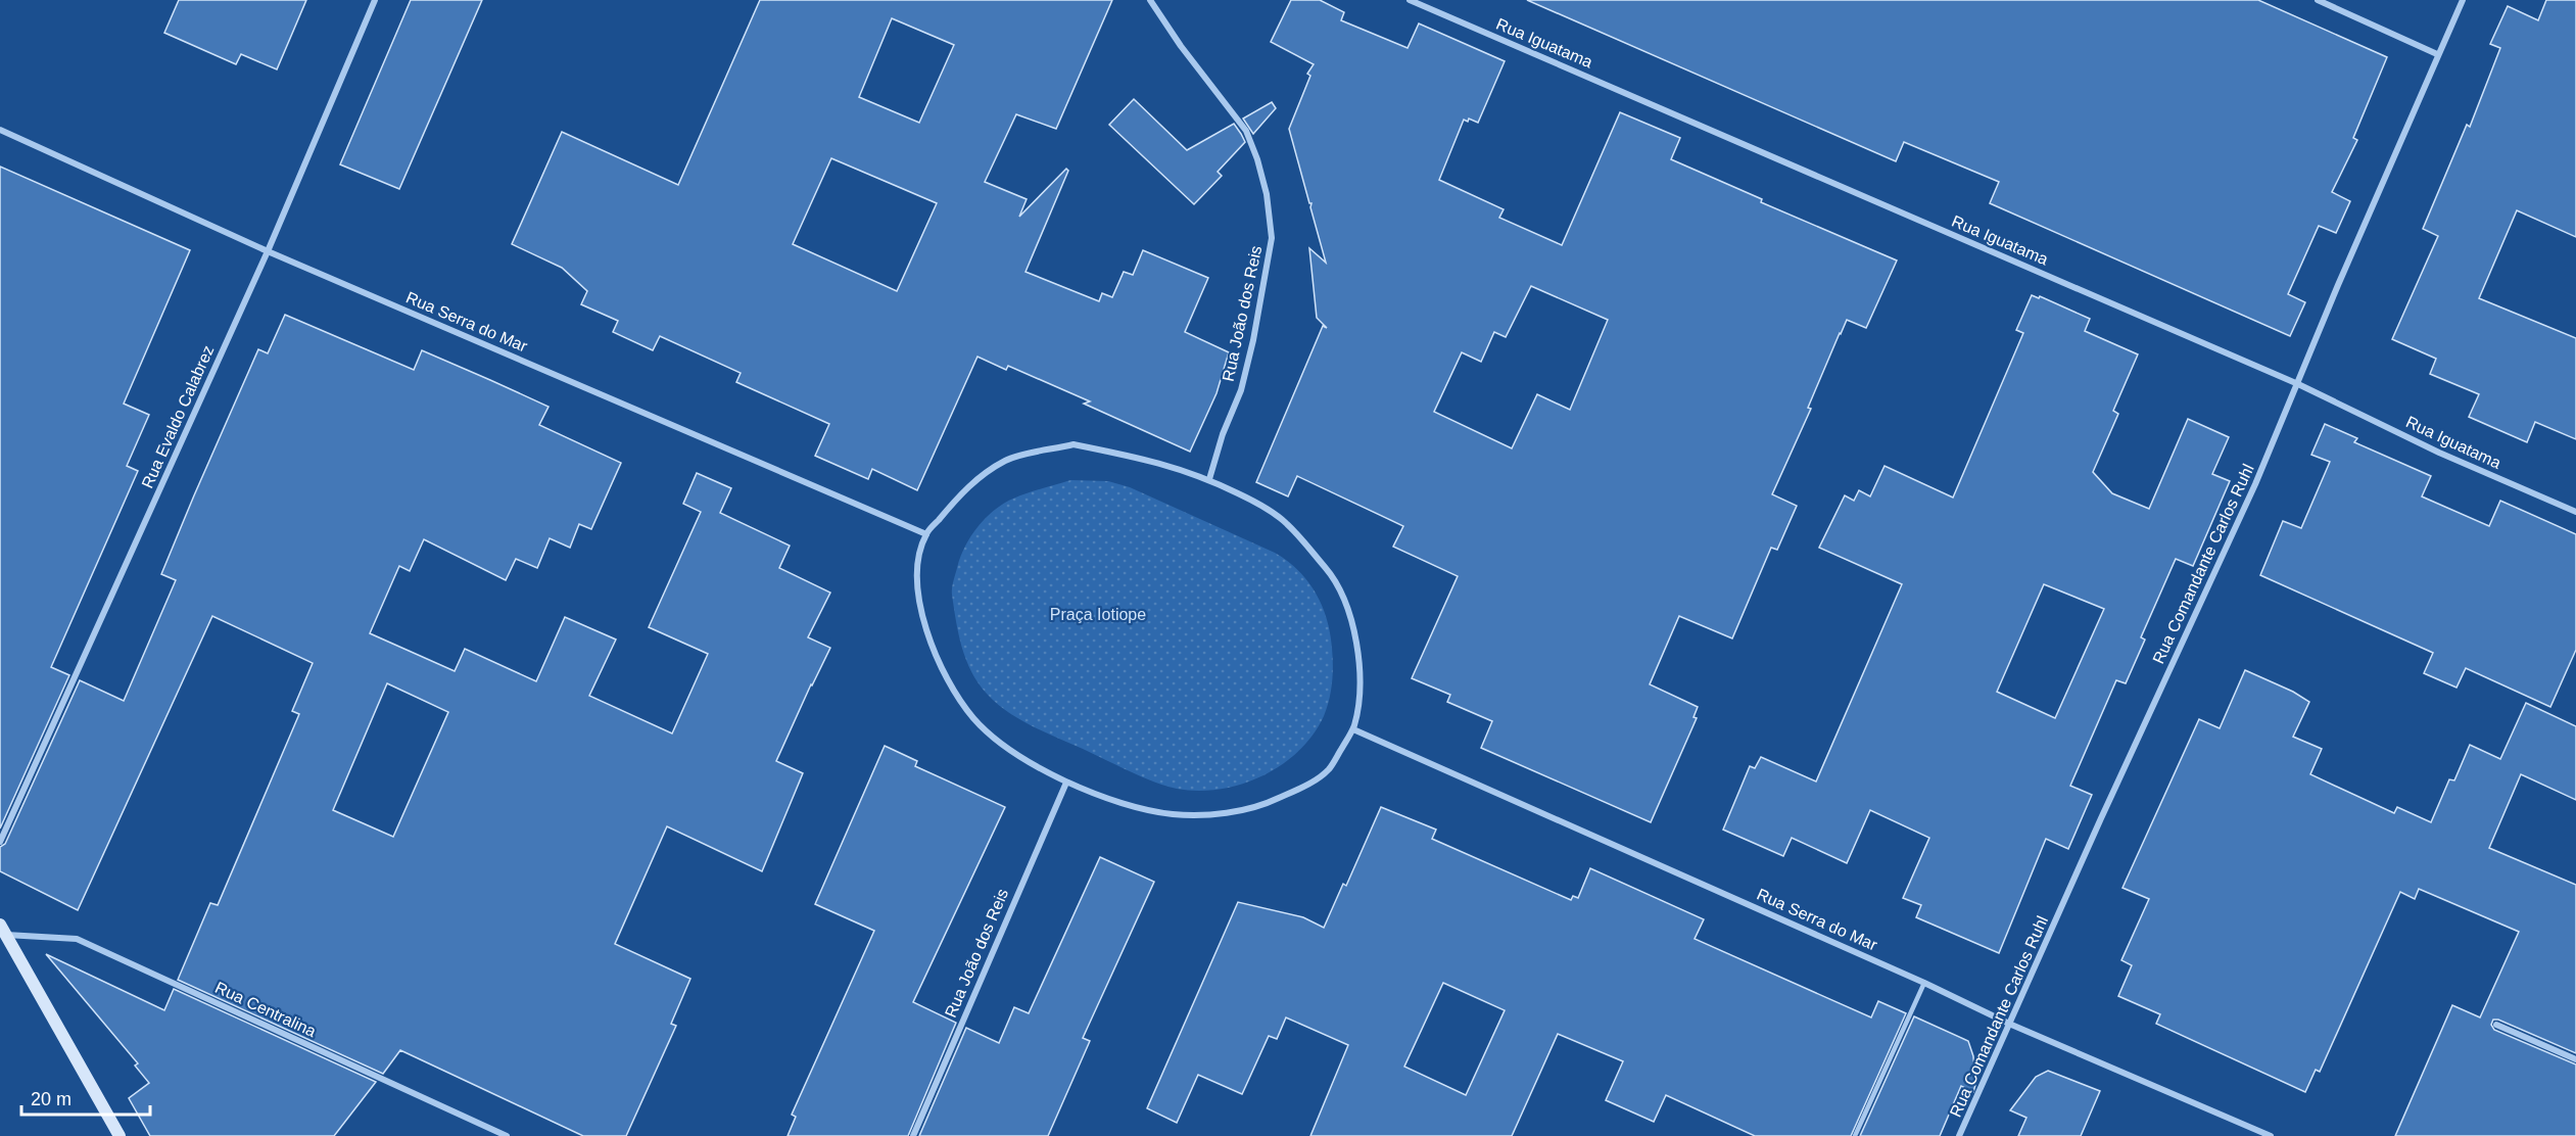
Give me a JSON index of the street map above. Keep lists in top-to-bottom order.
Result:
{
  "streets": {
    "street": [
      "Rua Iguatama",
      "Rua João dos Reis",
      "Rua Serra do Mar",
      "Rua Evaldo Calabrez",
      "Rua Comandante Carlos Ruhl",
      "Rua Centralina"
    ]
  },
  "crossings": [
    ["Rua Iguatama", "Rua Comandante Carlos Ruhl"],
    ["Rua Serra do Mar", "Rua Evaldo Calabrez"],
    ["Rua Serra do Mar", "Rua Comandante Carlos Ruhl"]
  ],
  "parks": ["Praça Iotiope"],
  "scale_bar": "20 m"
}
